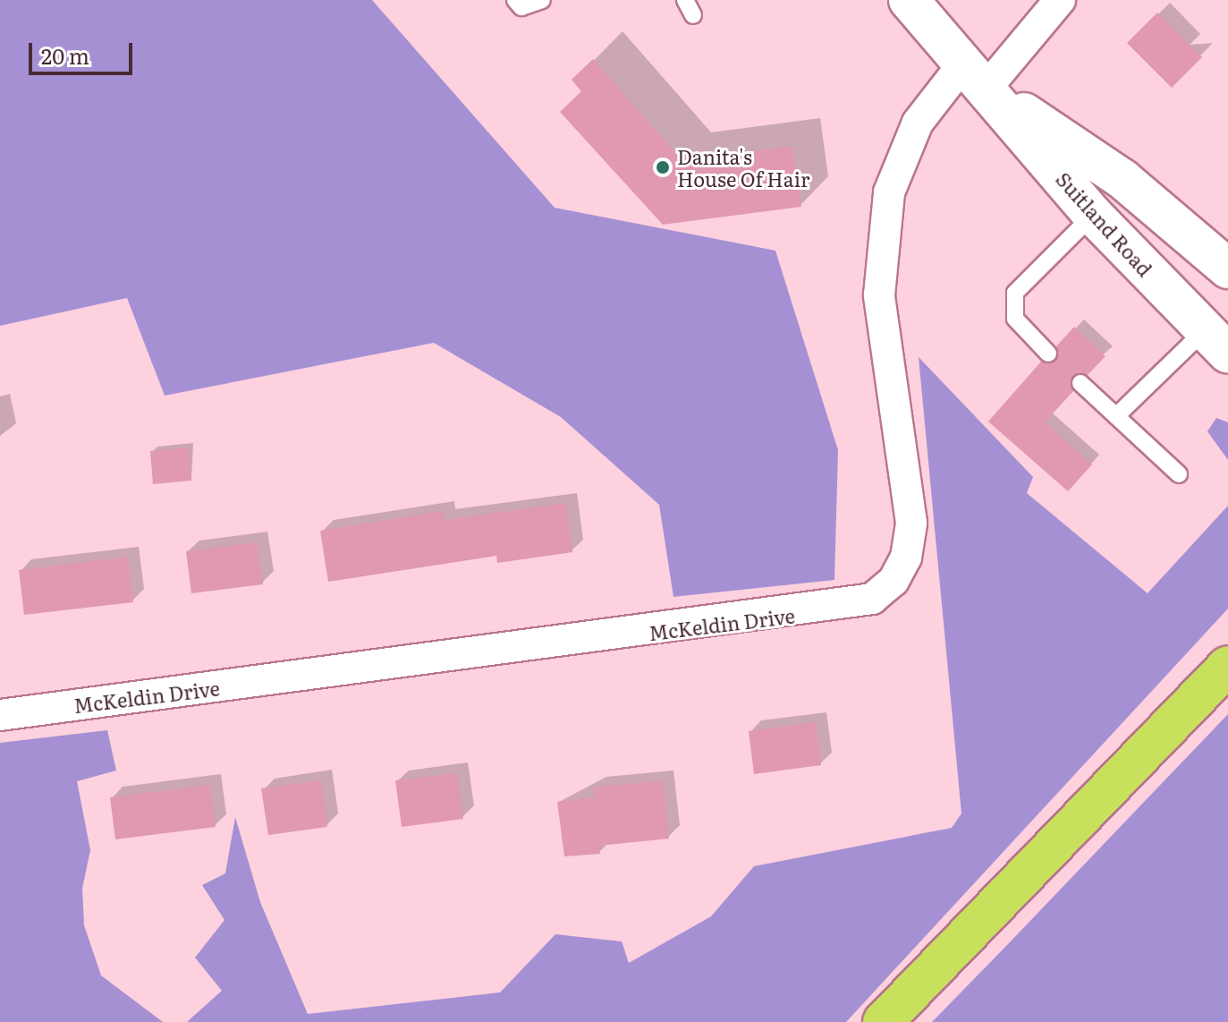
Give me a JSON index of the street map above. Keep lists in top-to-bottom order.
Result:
{
  "streets": {
    "main road": ["Suitland Road"],
    "street": ["McKeldin Drive"]
  },
  "crossings": [
    ["Suitland Road", "McKeldin Drive"]
  ],
  "places": ["Danita's House Of Hair"],
  "scale_bar": "20 m"
}
